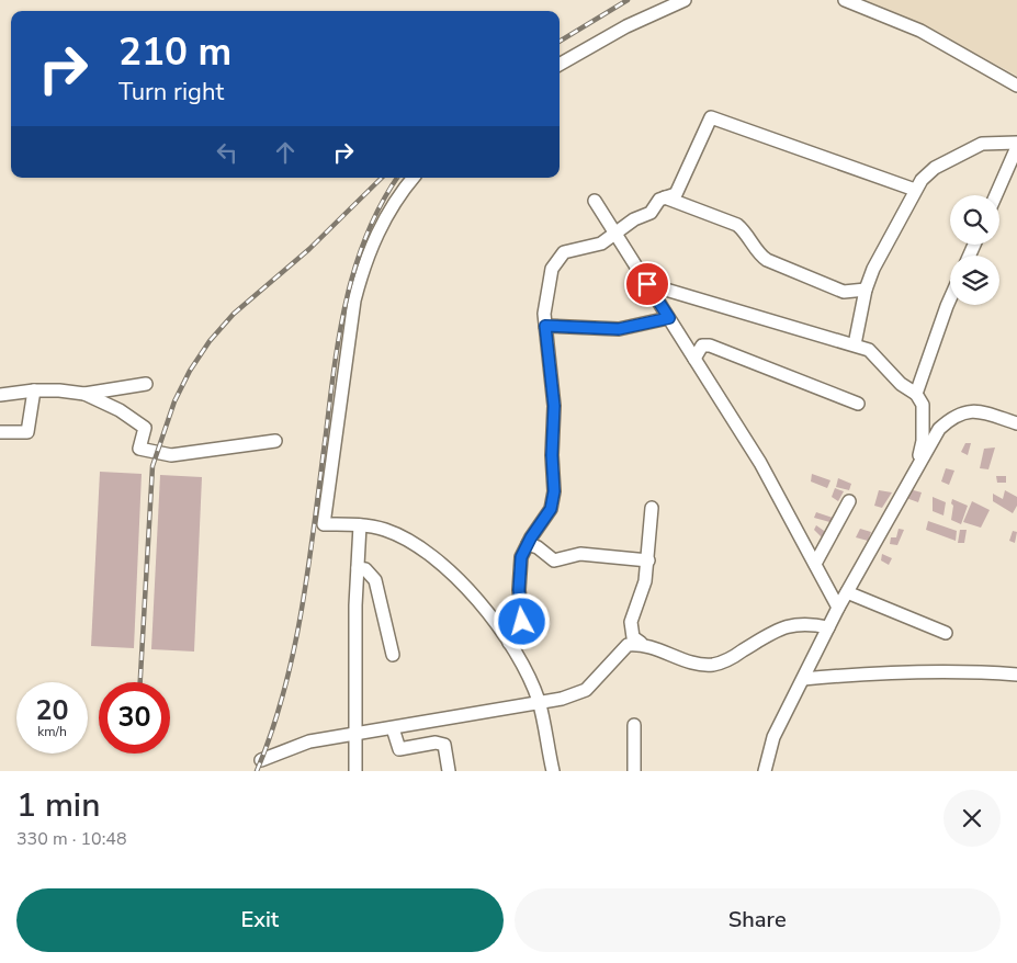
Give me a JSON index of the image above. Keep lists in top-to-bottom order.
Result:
{
  "page": {
    "turn": ["210 m", "Turn right"],
    "speed": "20 km/h",
    "limit": "30",
    "heading": ["1 min", "330 m · 10:48"],
    "buttons": ["Exit", "Share"]
  }
}
